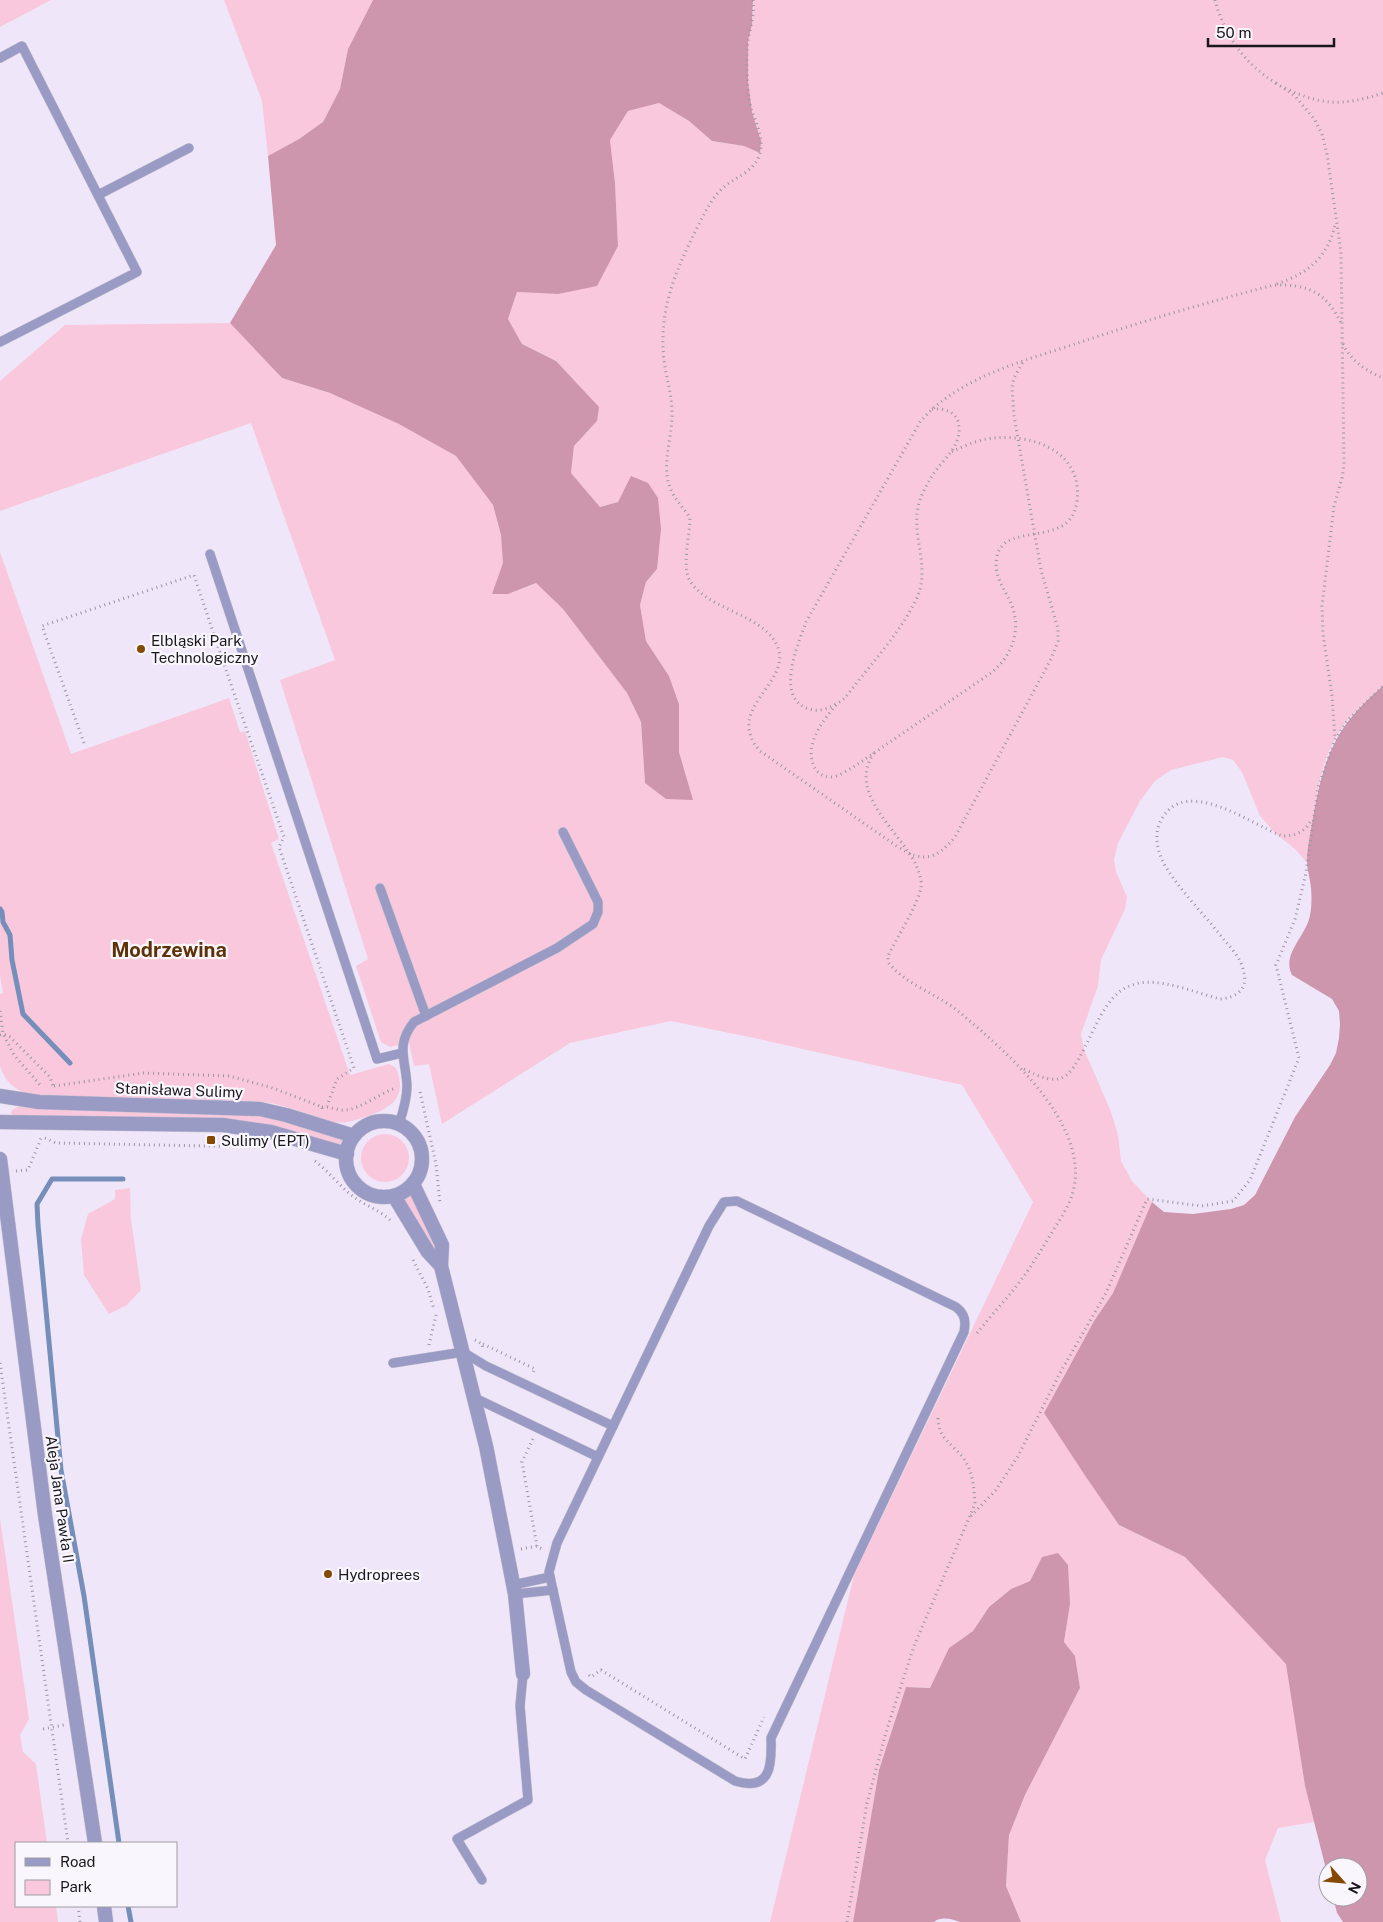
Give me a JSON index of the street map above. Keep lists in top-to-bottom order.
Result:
{
  "streets": {
    "street": ["Stanisława Sulimy", "Aleja Jana Pawła II"]
  },
  "districts": ["Modrzewina"],
  "places": {
    "other": ["Elbląski Park Technologiczny", "Hydroprees"],
    "transit": ["Sulimy (EPT)"]
  },
  "legend": ["Road", "Park"],
  "scale_bar": "50 m",
  "north": "bottom right"
}
